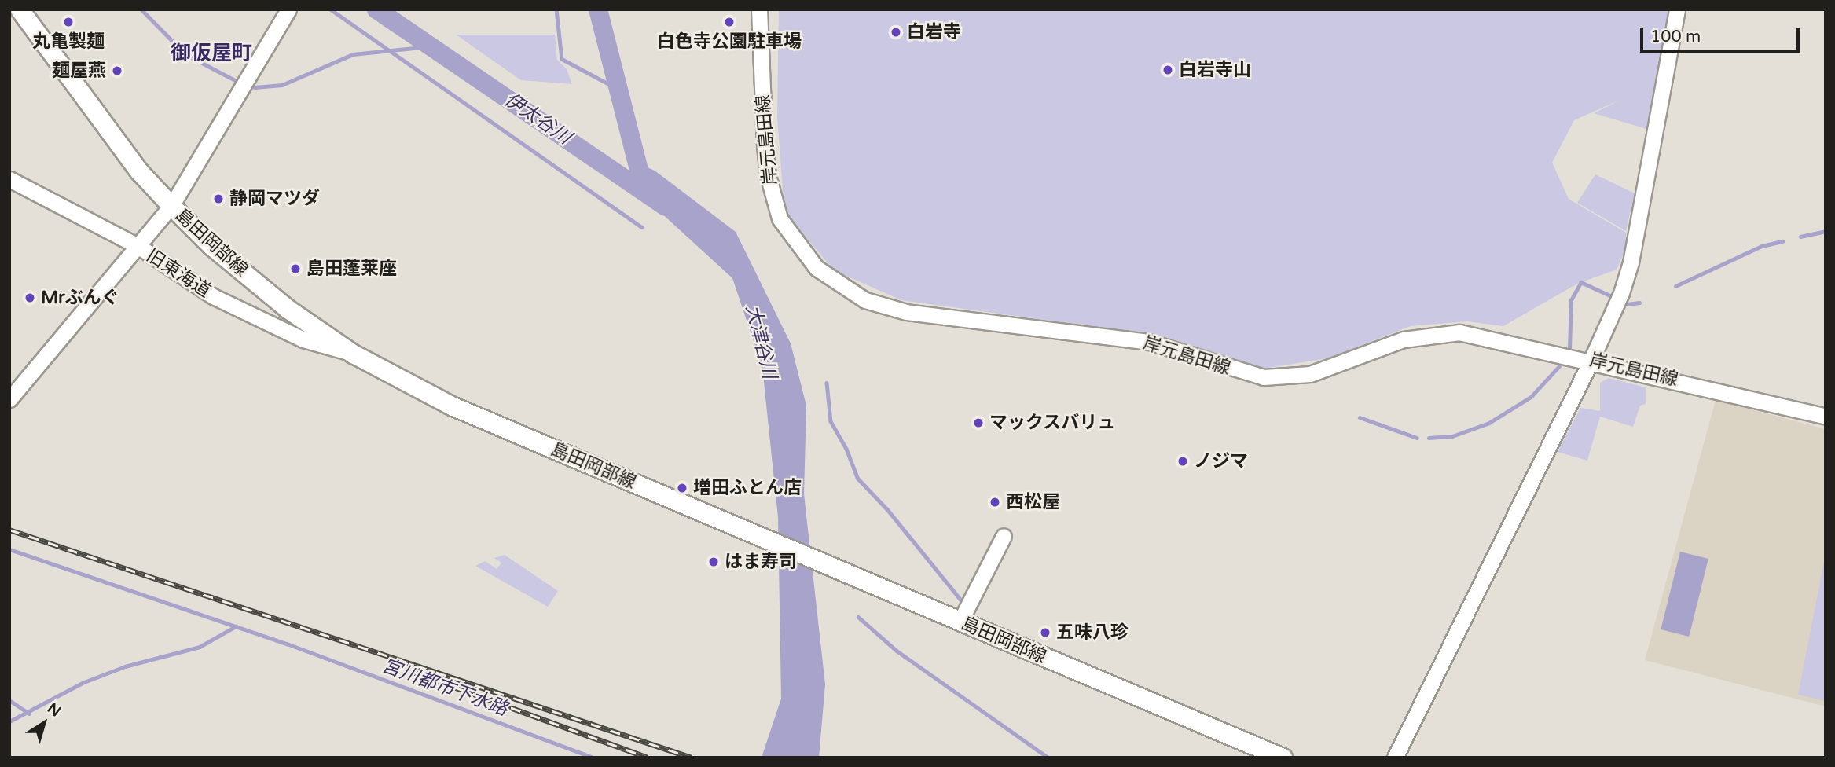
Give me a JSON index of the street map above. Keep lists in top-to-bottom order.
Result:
{
  "streets": {
    "main road": ["島田岡部線"],
    "street": ["岸元島田線", "旧東海道"]
  },
  "crossings": [
    ["島田岡部線", "旧東海道"]
  ],
  "districts": ["御仮屋町"],
  "water": ["伊太谷川", "大津谷川", "宮川都市下水路"],
  "places": [
    "丸亀製麺",
    "白色寺公園駐車場",
    "白岩寺",
    "白岩寺山",
    "麺屋燕",
    "静岡マツダ",
    "島田蓬莱座",
    "Mrぶんぐ",
    "マックスバリュ",
    "ノジマ",
    "増田ふとん店",
    "西松屋",
    "はま寿司",
    "五味八珍"
  ],
  "scale_bar": "100 m",
  "north": "top right"
}
